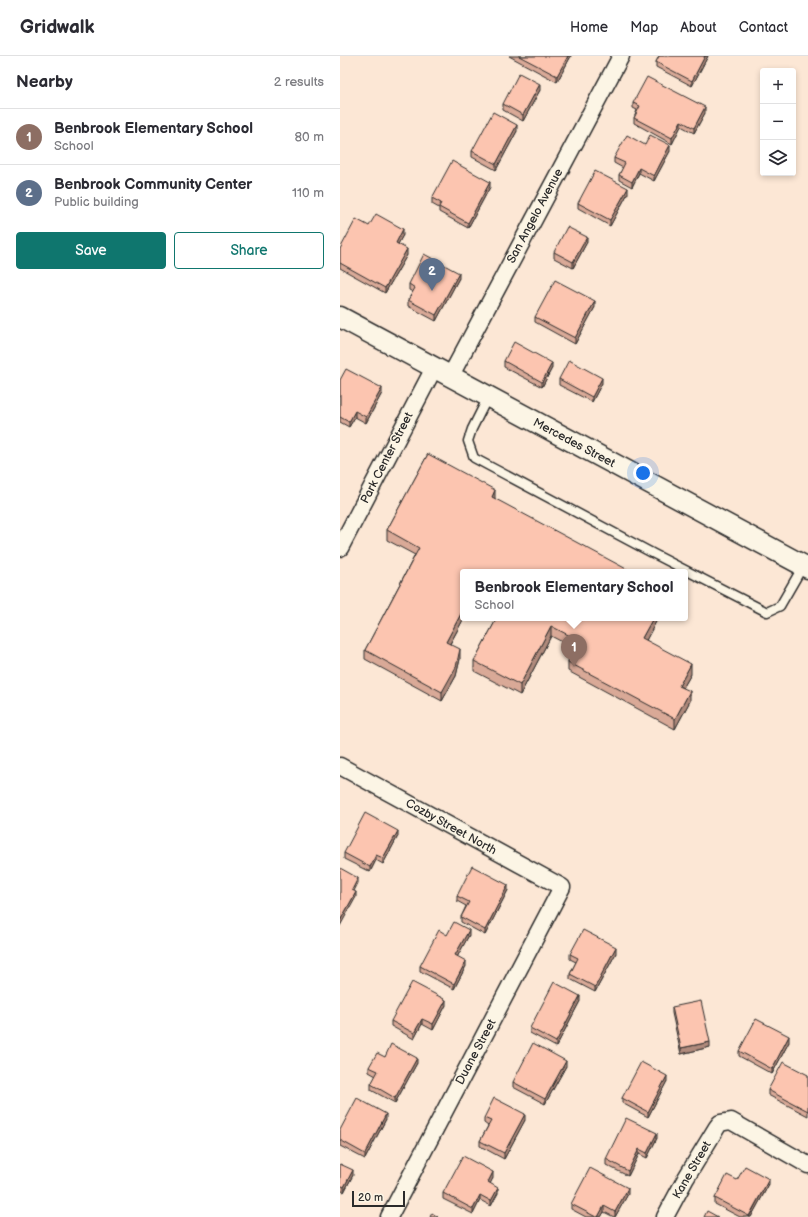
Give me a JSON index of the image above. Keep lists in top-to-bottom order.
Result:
{
  "streets": {
    "street": [
      "San Angelo Avenue",
      "Mercedes Street",
      "Park Center Street",
      "Cozby Street North",
      "Duane Street",
      "Kane Street"
    ]
  },
  "crossings": [
    ["San Angelo Avenue", "Mercedes Street"],
    ["San Angelo Avenue", "Park Center Street"],
    ["Mercedes Street", "Park Center Street"],
    ["Cozby Street North", "Duane Street"]
  ],
  "scale_bar": "20 m",
  "page": {
    "header": "Gridwalk",
    "nav": [
      "Home",
      "Map",
      "About",
      "Contact"
    ],
    "heading": ["Nearby", "2 results"],
    "map_buttons": ["+", "−"],
    "list": [
      {
        "mark": "1",
        "name": "Benbrook Elementary School",
        "note": "School",
        "value": "80 m"
      },
      {
        "mark": "2",
        "name": "Benbrook Community Center",
        "note": "Public building",
        "value": "110 m"
      }
    ],
    "buttons": ["Save", "Share"],
    "pins": ["2", "1"],
    "popup": ["Benbrook Elementary School", "School"],
    "scale": "20 m"
  }
}
